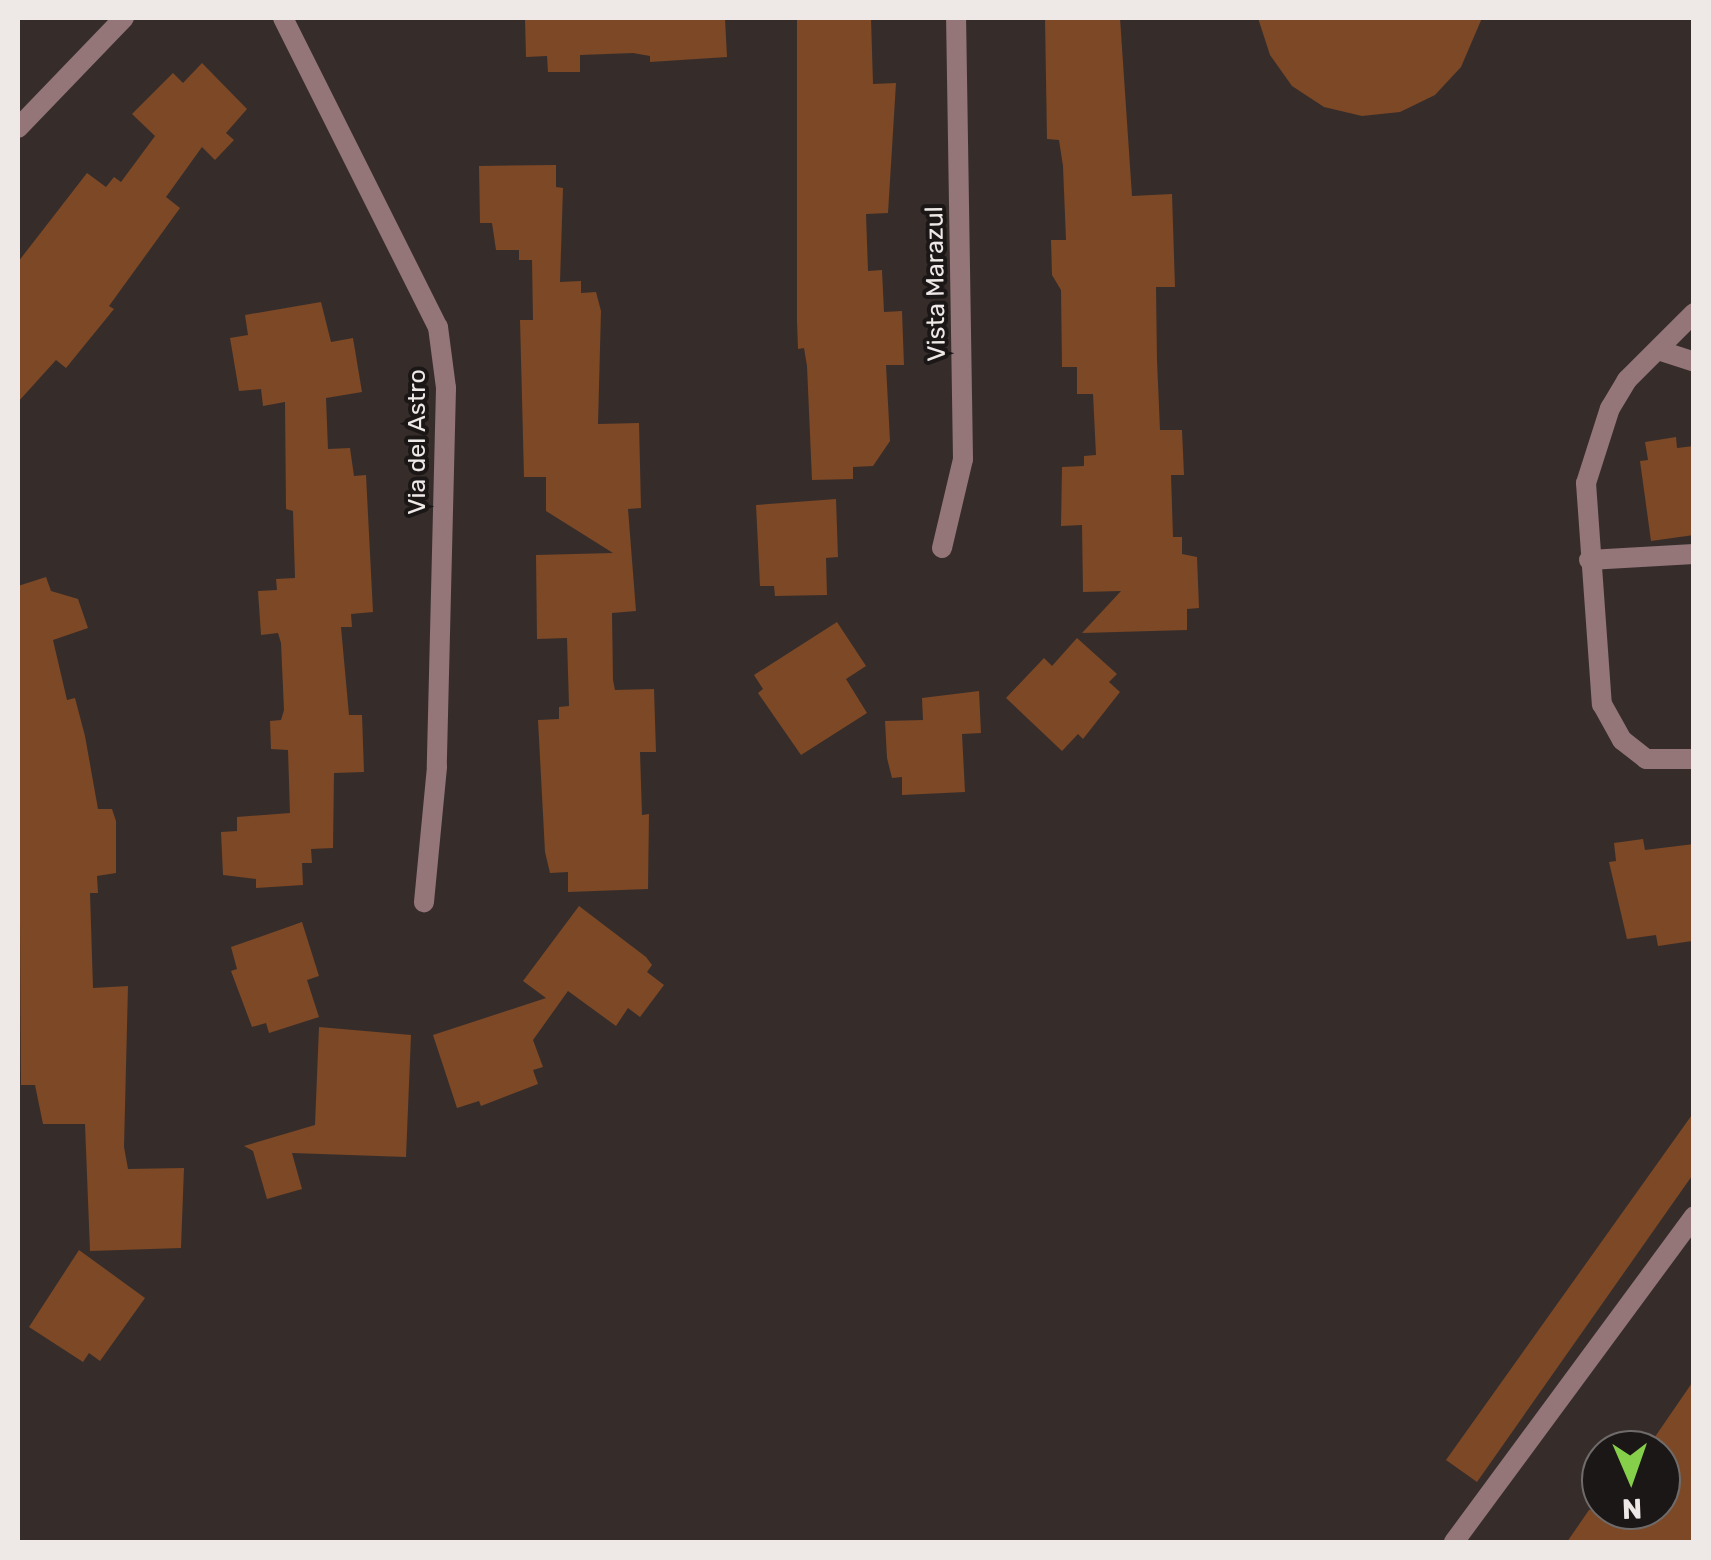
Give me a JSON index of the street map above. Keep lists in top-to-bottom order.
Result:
{
  "streets": {
    "street": ["Vista Marazul", "Via del Astro"]
  },
  "north": "bottom"
}
